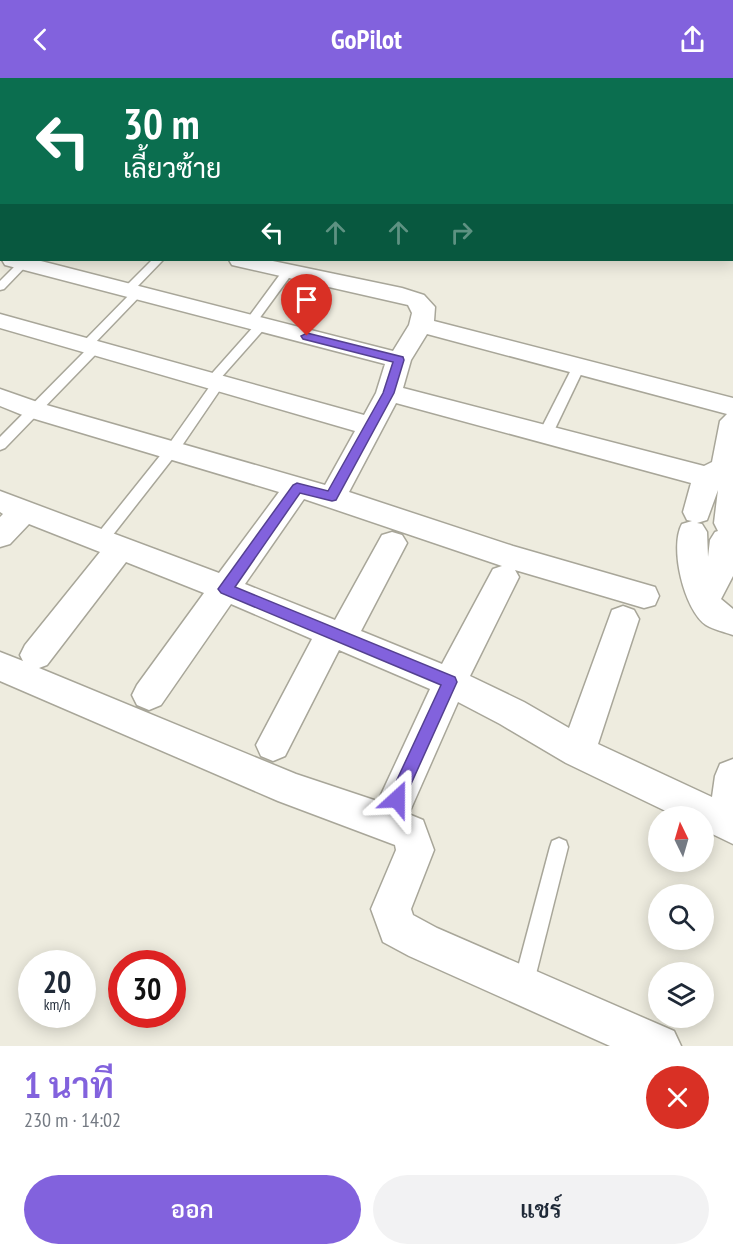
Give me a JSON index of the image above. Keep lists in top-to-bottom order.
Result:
{
  "north": "top",
  "page": {
    "header": "GoPilot",
    "turn": ["30 m", "เลี้ยวซ้าย"],
    "speed": "20 km/h",
    "limit": "30",
    "heading": ["1 นาที", "230 m · 14:02"],
    "buttons": ["ออก", "แชร์"]
  }
}
